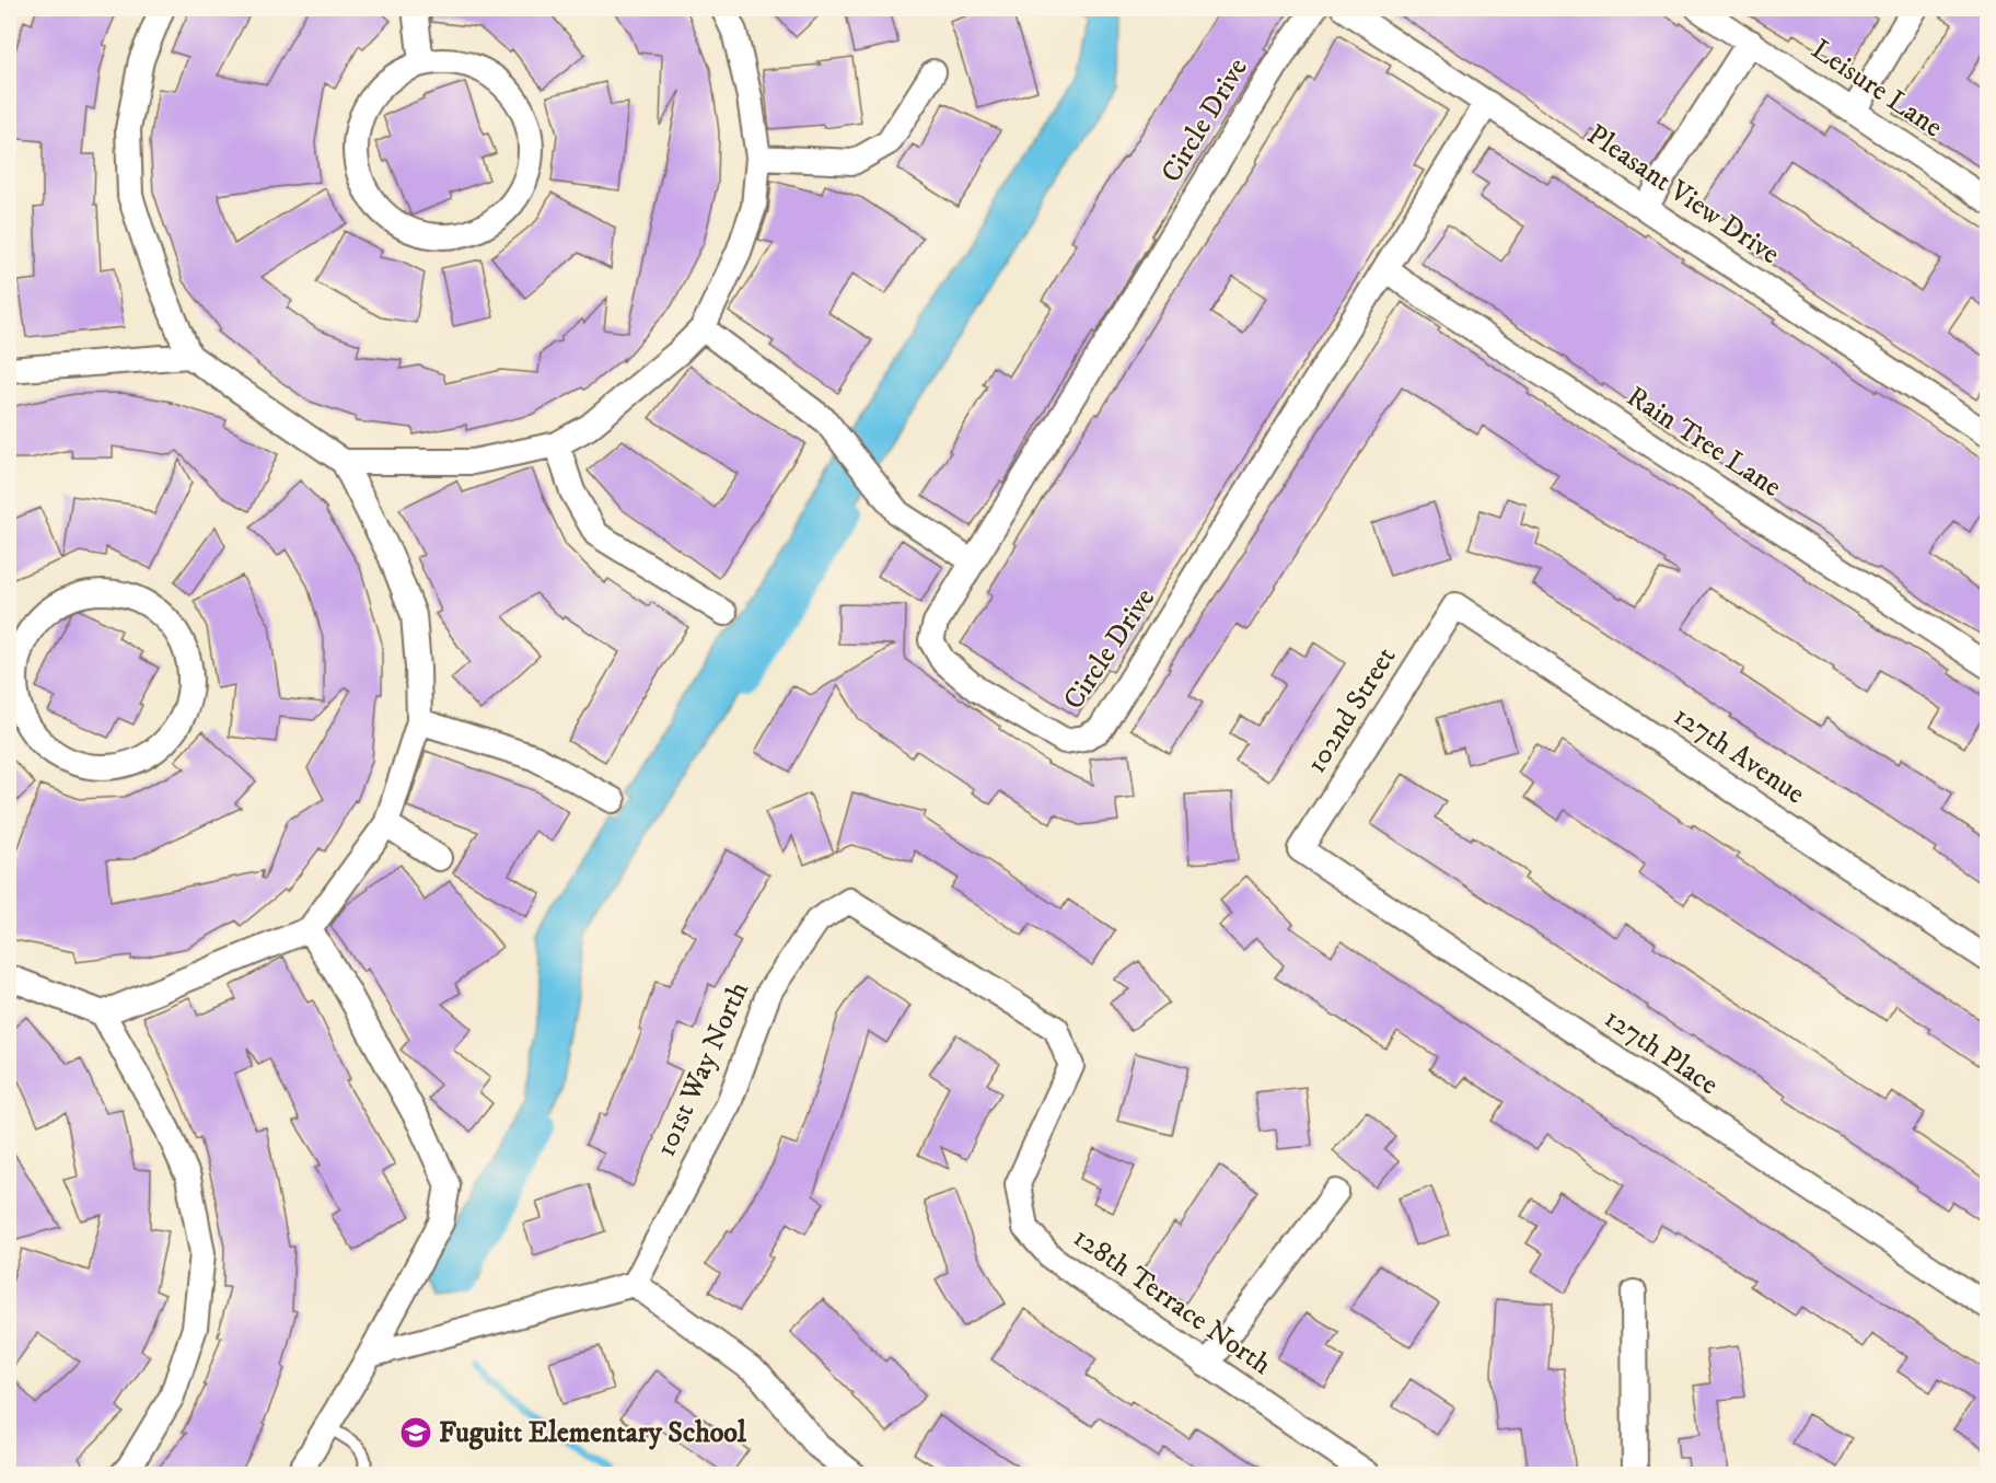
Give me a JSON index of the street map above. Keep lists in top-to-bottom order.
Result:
{
  "streets": {
    "street": [
      "Leisure Lane",
      "Circle Drive",
      "Pleasant View Drive",
      "Rain Tree Lane",
      "102nd Street",
      "127th Avenue",
      "127th Place",
      "101st Way North",
      "128th Terrace North"
    ]
  },
  "crossings": [
    ["Circle Drive", "Pleasant View Drive"],
    ["Circle Drive", "Rain Tree Lane"],
    ["102nd Street", "127th Avenue"],
    ["102nd Street", "127th Place"],
    ["101st Way North", "128th Terrace North"]
  ],
  "places": {
    "school or university": ["Fuguitt Elementary School"]
  }
}
